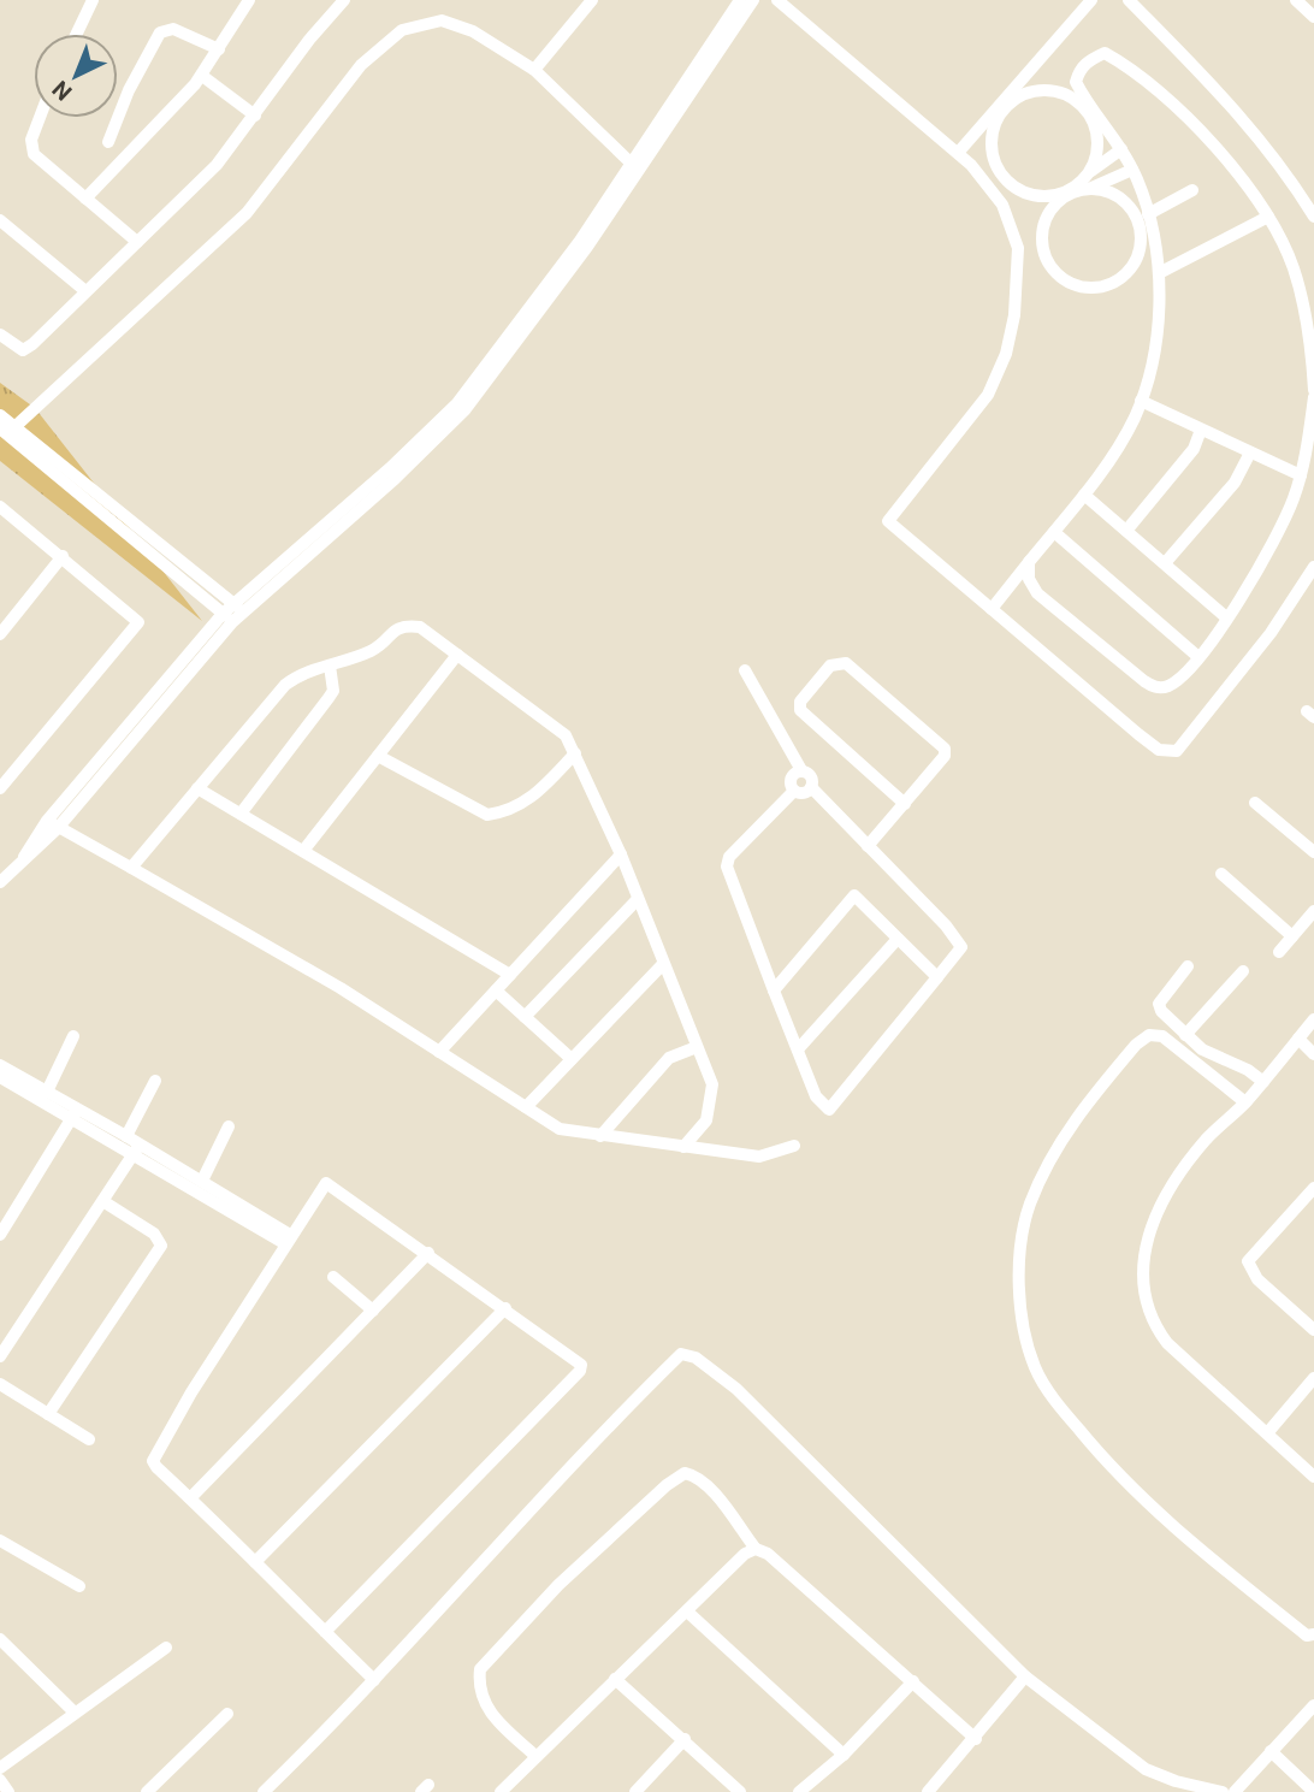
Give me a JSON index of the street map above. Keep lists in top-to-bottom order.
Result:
{
  "north": "bottom left"
}
